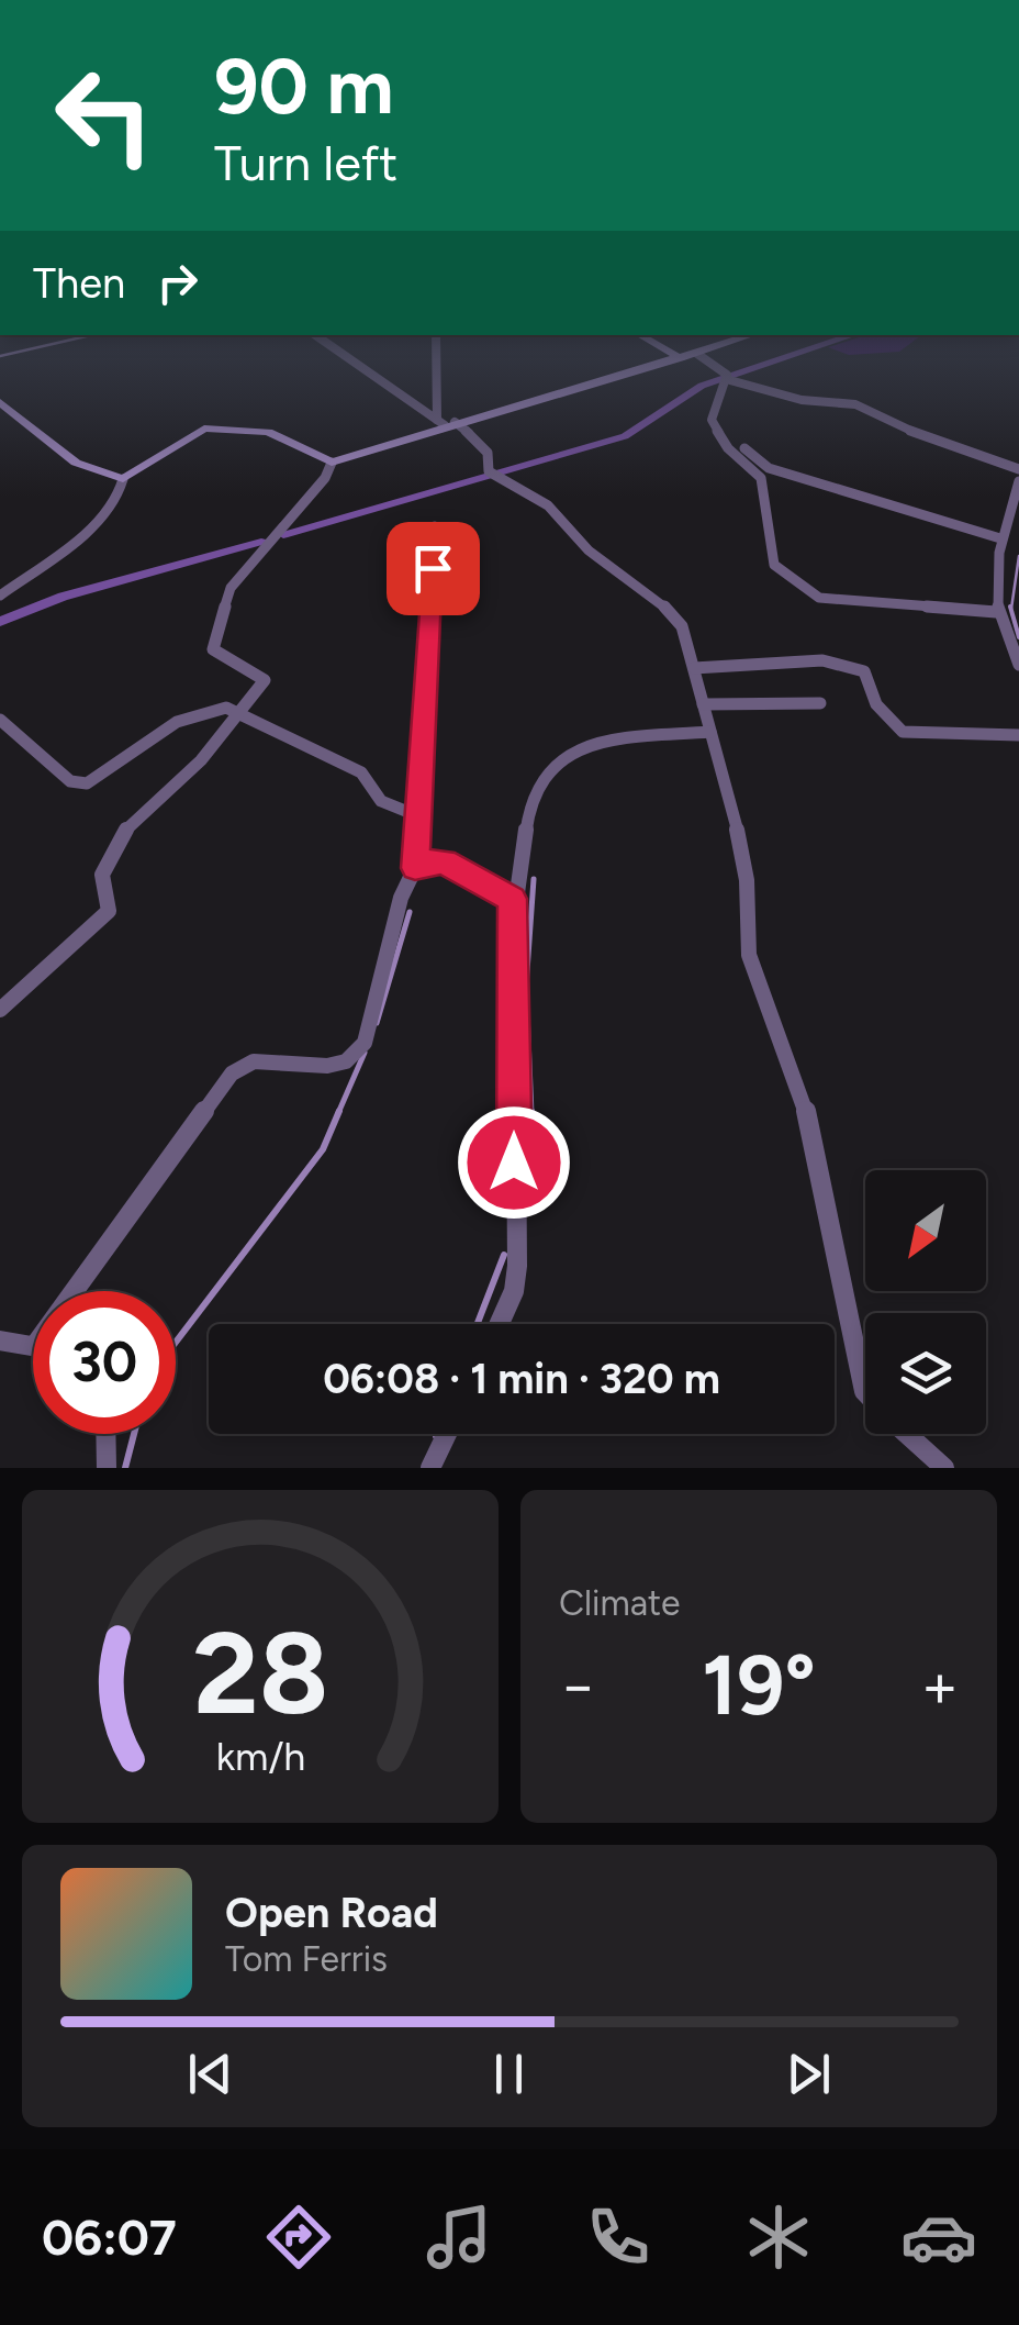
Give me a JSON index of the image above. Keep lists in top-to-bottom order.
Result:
{
  "north": "bottom left",
  "page": {
    "turn": ["90 m", "Turn left"],
    "then": "Then",
    "limit": "30",
    "trip": "06:08 · 1 min · 320 m",
    "tile": "Climate",
    "heat": ["−", "19°", "+"],
    "song": ["Open Road", "Tom Ferris"],
    "tabs": "06:07",
    "gauge": ["28", "km/h"]
  }
}
